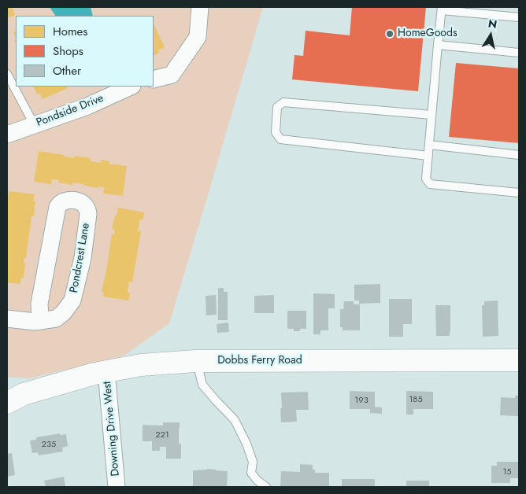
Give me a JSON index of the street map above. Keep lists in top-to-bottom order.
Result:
{
  "streets": {
    "main road": ["Dobbs Ferry Road"],
    "street": ["Pondside Drive", "Pondcrest Lane", "Downing Drive West"]
  },
  "crossings": [
    ["Dobbs Ferry Road", "Downing Drive West"]
  ],
  "places": ["HomeGoods"],
  "house_numbers": [
    "185",
    "193",
    "221",
    "235",
    "15"
  ],
  "legend": ["Homes", "Shops", "Other"],
  "north": "top"
}
